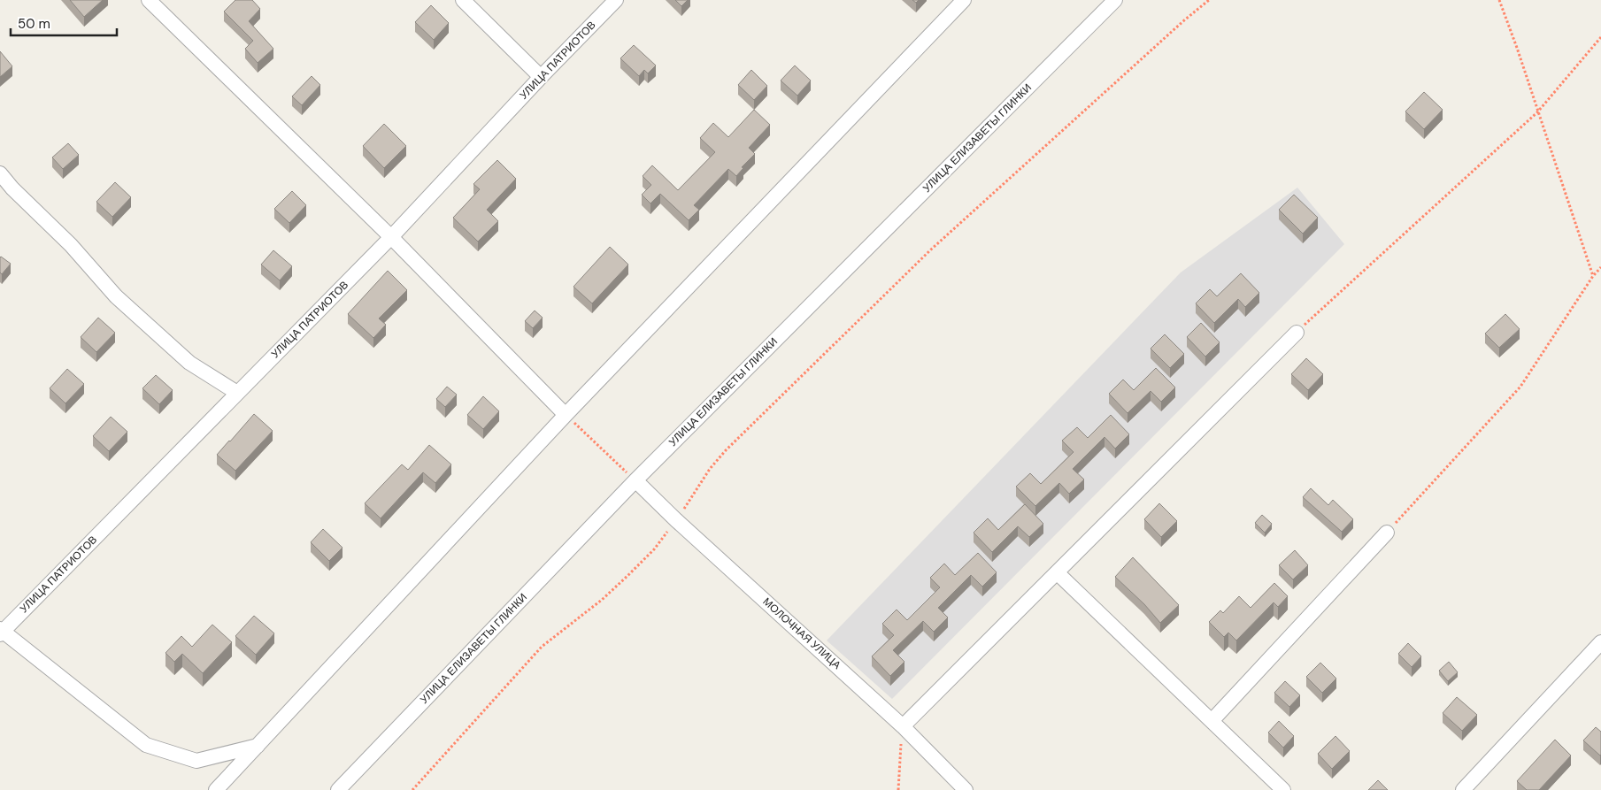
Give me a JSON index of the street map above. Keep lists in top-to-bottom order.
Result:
{
  "streets": {
    "street": ["УЛИЦА ПАТРИОТОВ", "УЛИЦА ЕЛИЗАВЕТЫ ГЛИНКИ", "МОЛОЧНАЯ УЛИЦА"]
  },
  "crossings": [
    ["УЛИЦА ЕЛИЗАВЕТЫ ГЛИНКИ", "МОЛОЧНАЯ УЛИЦА"]
  ],
  "scale_bar": "50 m"
}
